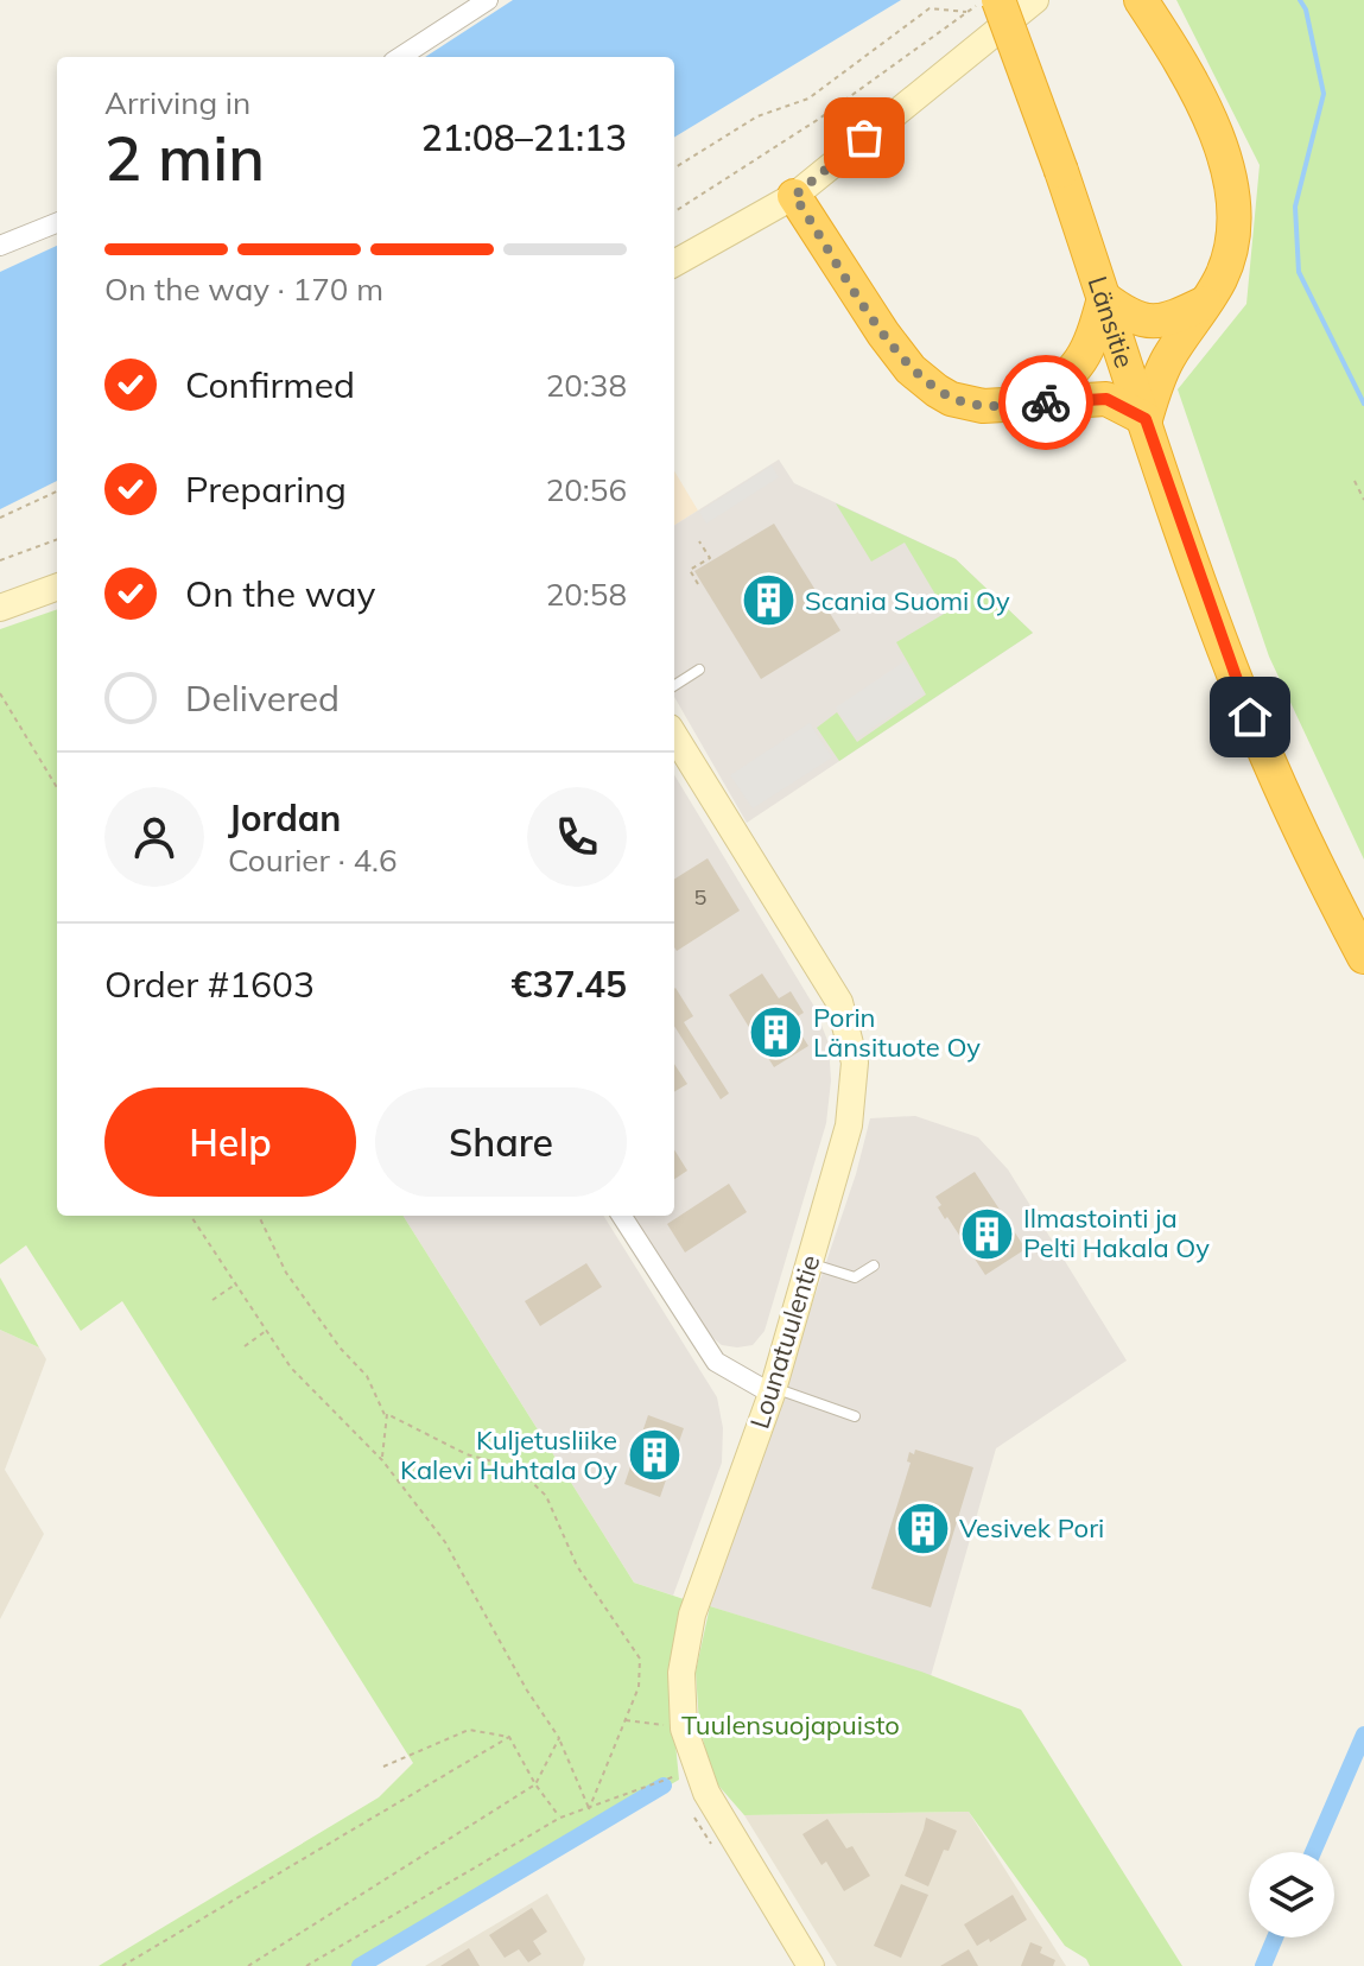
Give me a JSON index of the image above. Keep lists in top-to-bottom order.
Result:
{
  "streets": {
    "highway": ["Länsitie"],
    "street": ["Lounatuulentie"]
  },
  "parks": ["Tuulensuojapuisto"],
  "places": {
    "building": [
      "Scania Suomi Oy",
      "Porin Länsituote Oy",
      "Ilmastointi ja Pelti Hakala Oy",
      "Kuljetusliike Kalevi Huhtala Oy",
      "Vesivek Pori"
    ]
  },
  "house_numbers": ["5"],
  "page": {
    "heading": ["2 min", "Arriving in", "21:08–21:13"],
    "panel": [
      "Jordan",
      "Courier · 4.6",
      "Order #1603",
      "€37.45"
    ],
    "bar": "On the way · 170 m",
    "list": [
      ["Confirmed", "20:38"],
      ["Preparing", "20:56"],
      ["On the way", "20:58"],
      "Delivered"
    ],
    "buttons": ["Help", "Share"]
  }
}
